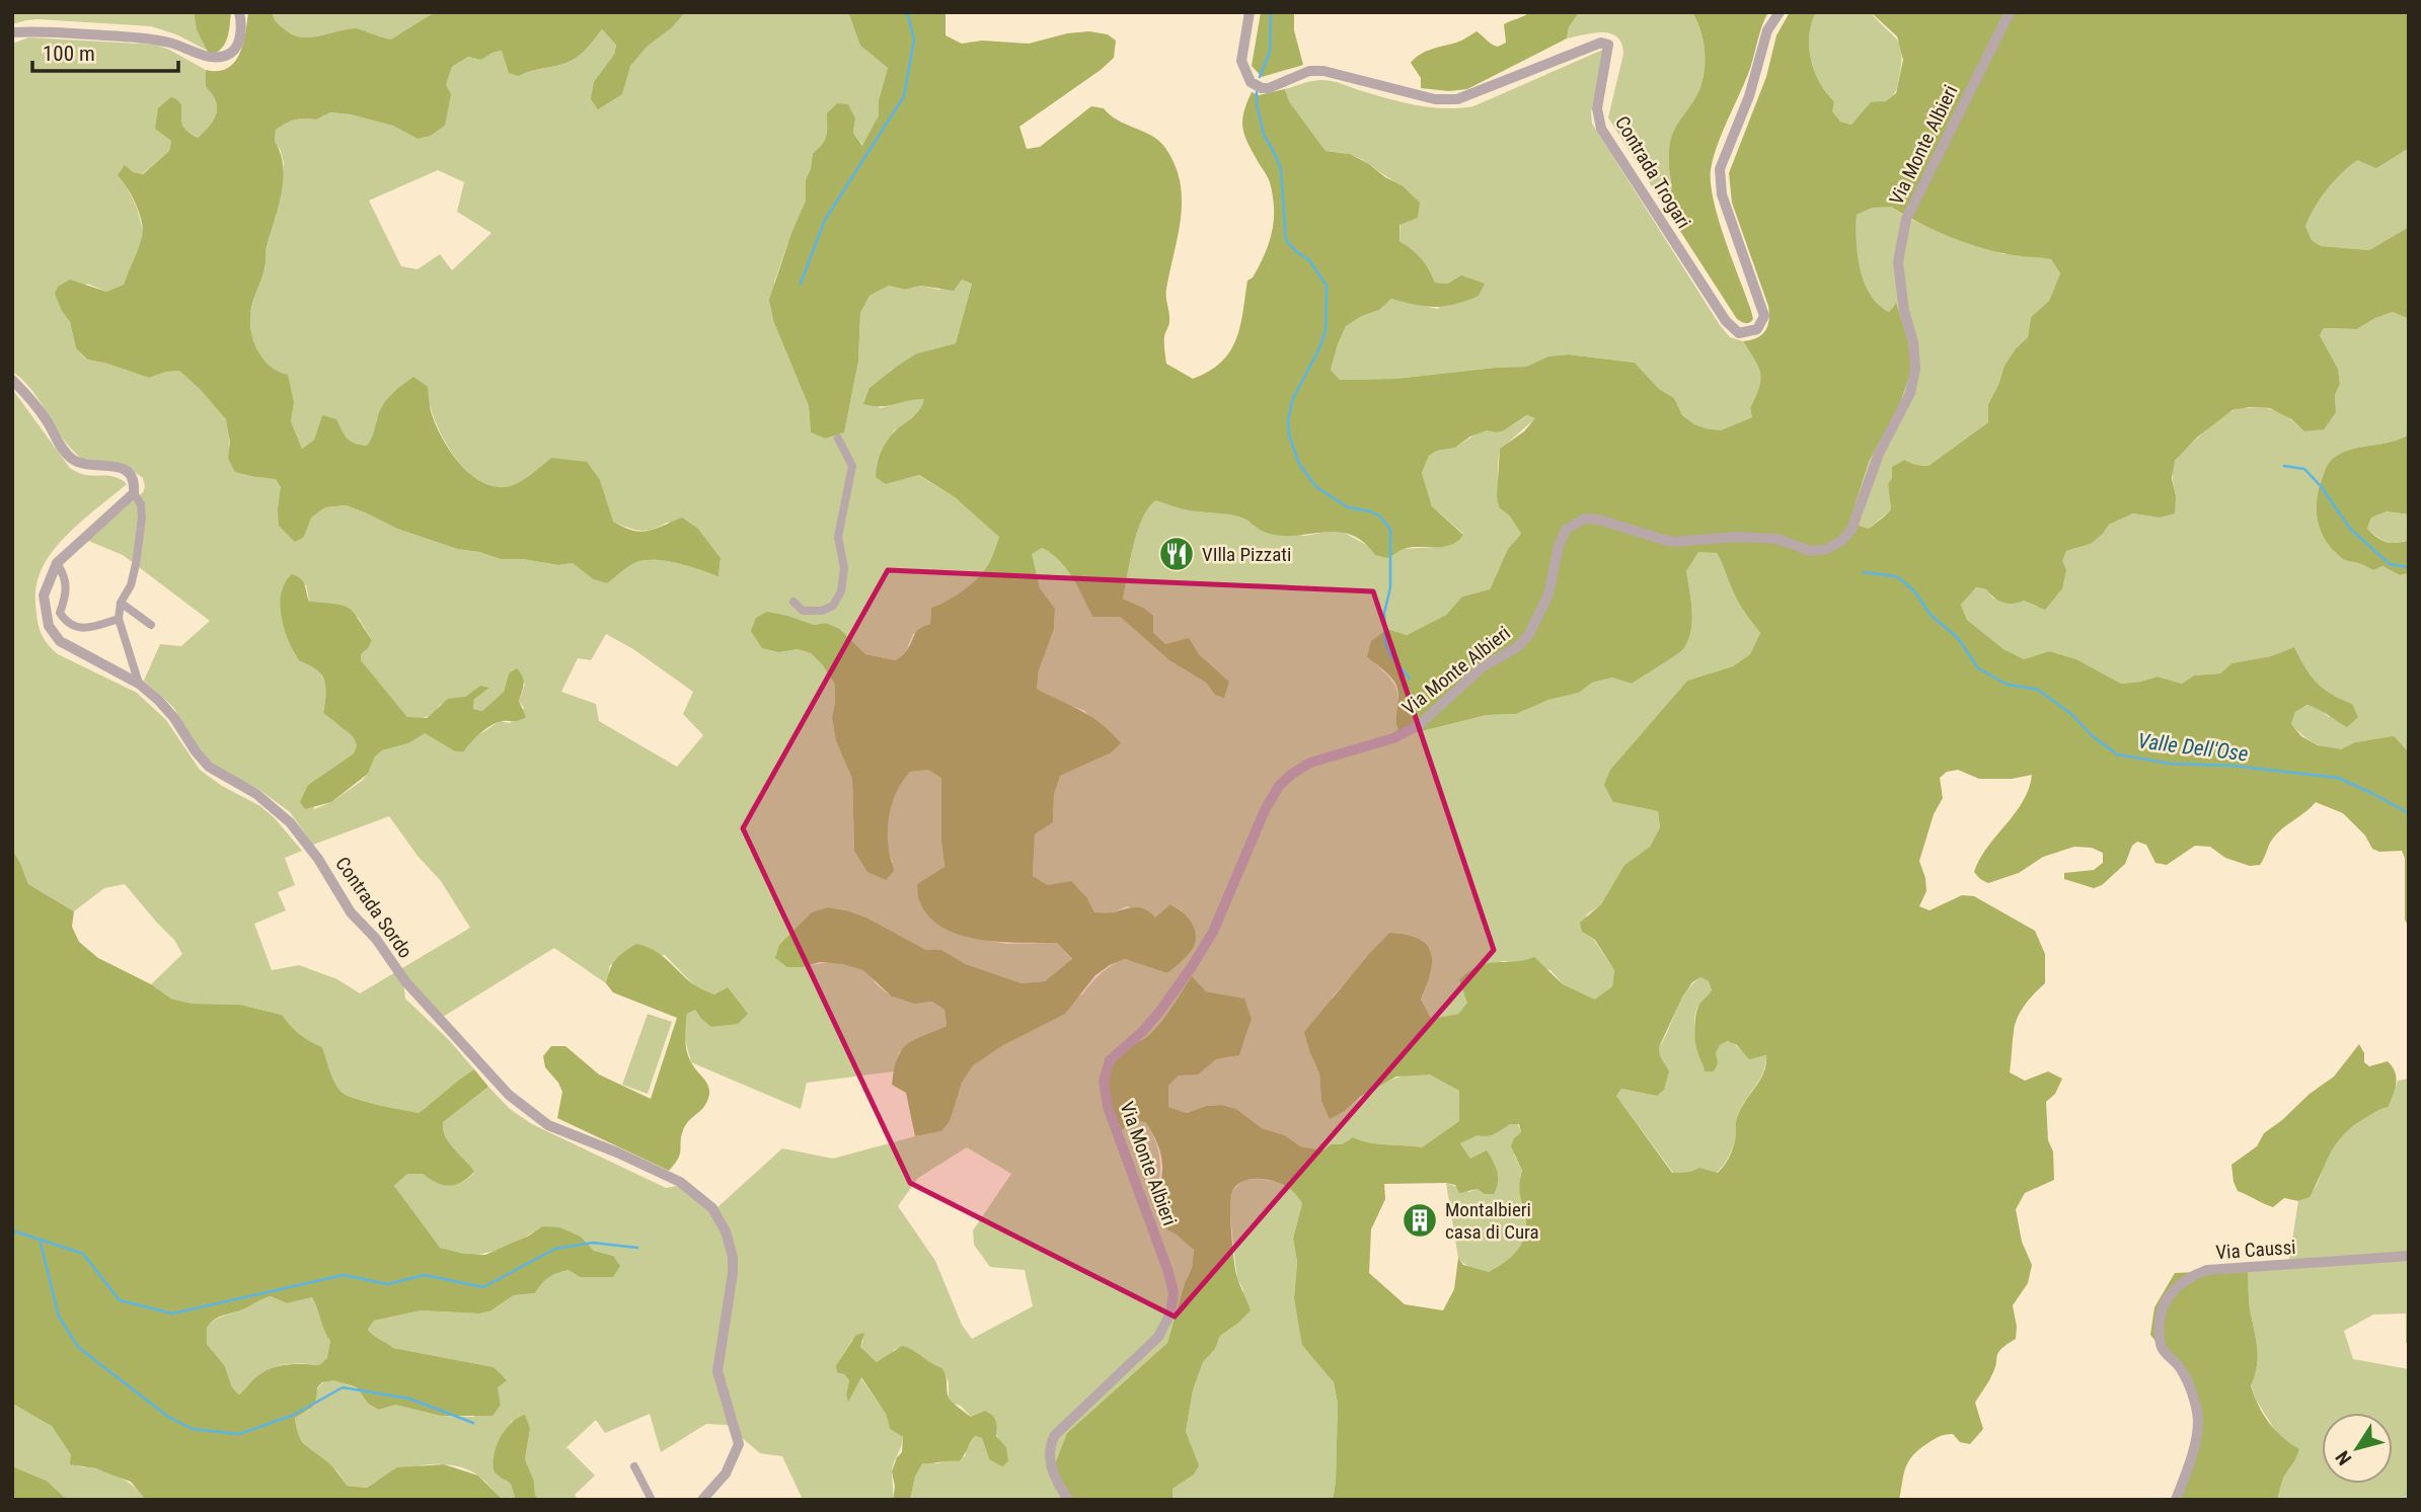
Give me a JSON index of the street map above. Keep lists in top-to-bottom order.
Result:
{
  "streets": {
    "street": [
      "Via Monte Albieri",
      "Contrada Trogari",
      "Contrada Sordo",
      "Via Caussi"
    ]
  },
  "water": ["Valle Dell'Ose"],
  "places": {
    "restaurant": ["VIlla Pizzati"],
    "building": ["Montalbieri casa di Cura"]
  },
  "scale_bar": "100 m",
  "north": "bottom left"
}
